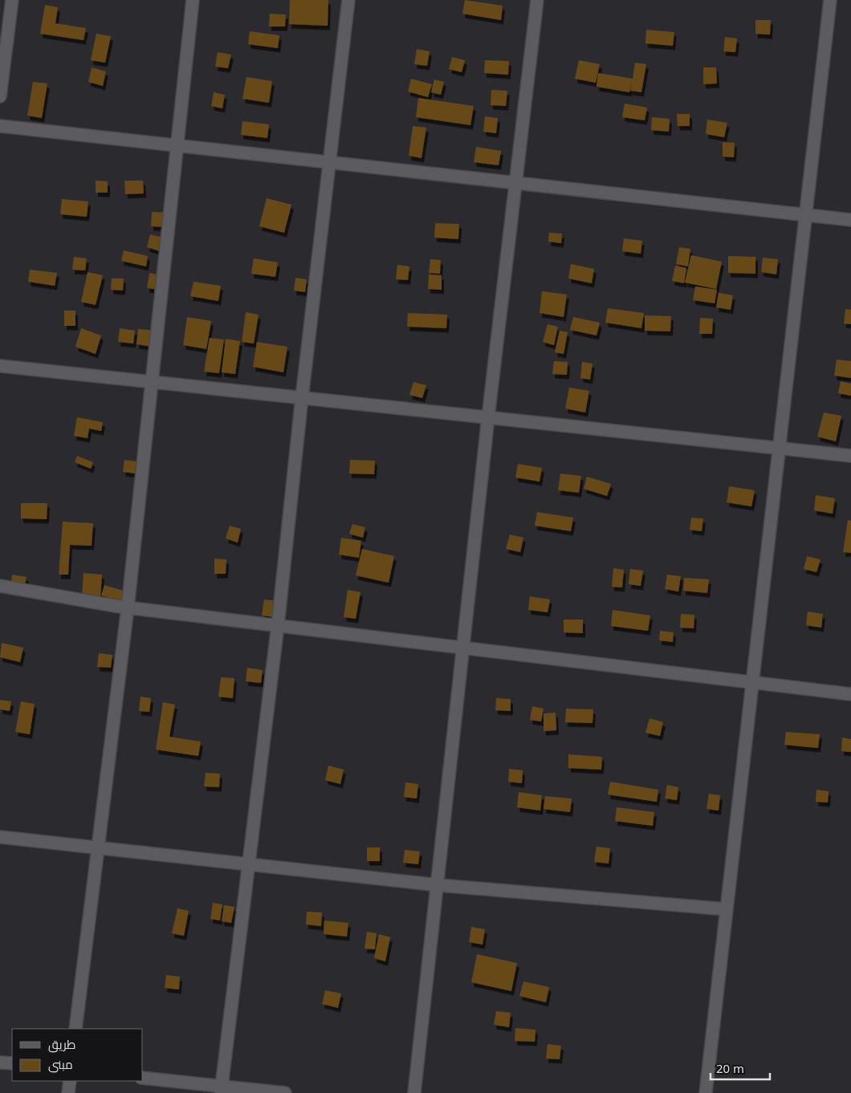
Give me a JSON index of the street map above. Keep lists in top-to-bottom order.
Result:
{
  "legend": ["طريق", "مبنى"],
  "scale_bar": "20 m"
}
